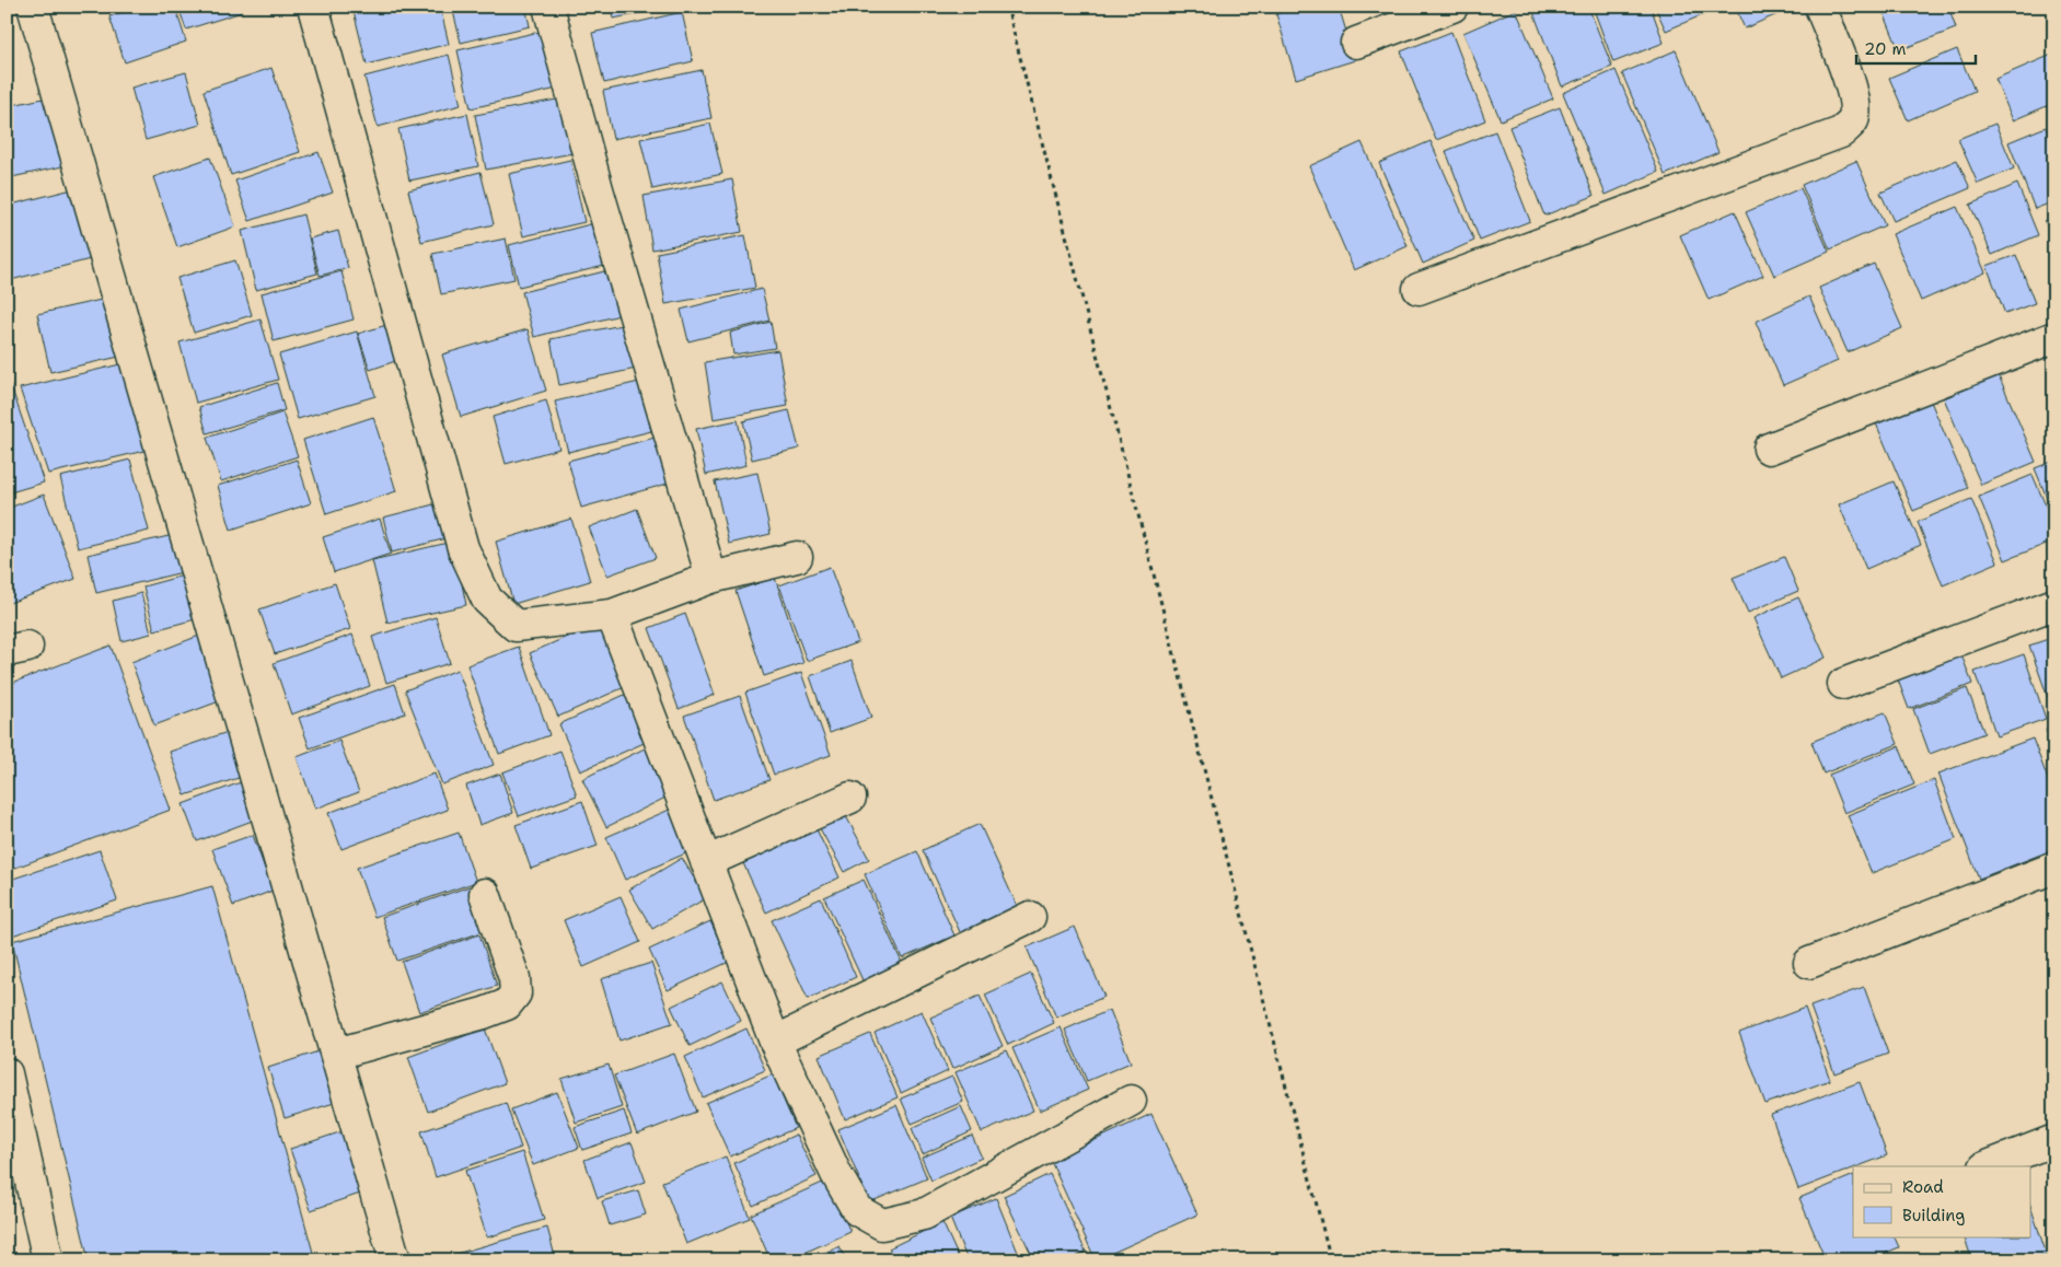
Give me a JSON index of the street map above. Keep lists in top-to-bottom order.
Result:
{
  "legend": ["Road", "Building"],
  "scale_bar": "20 m"
}
